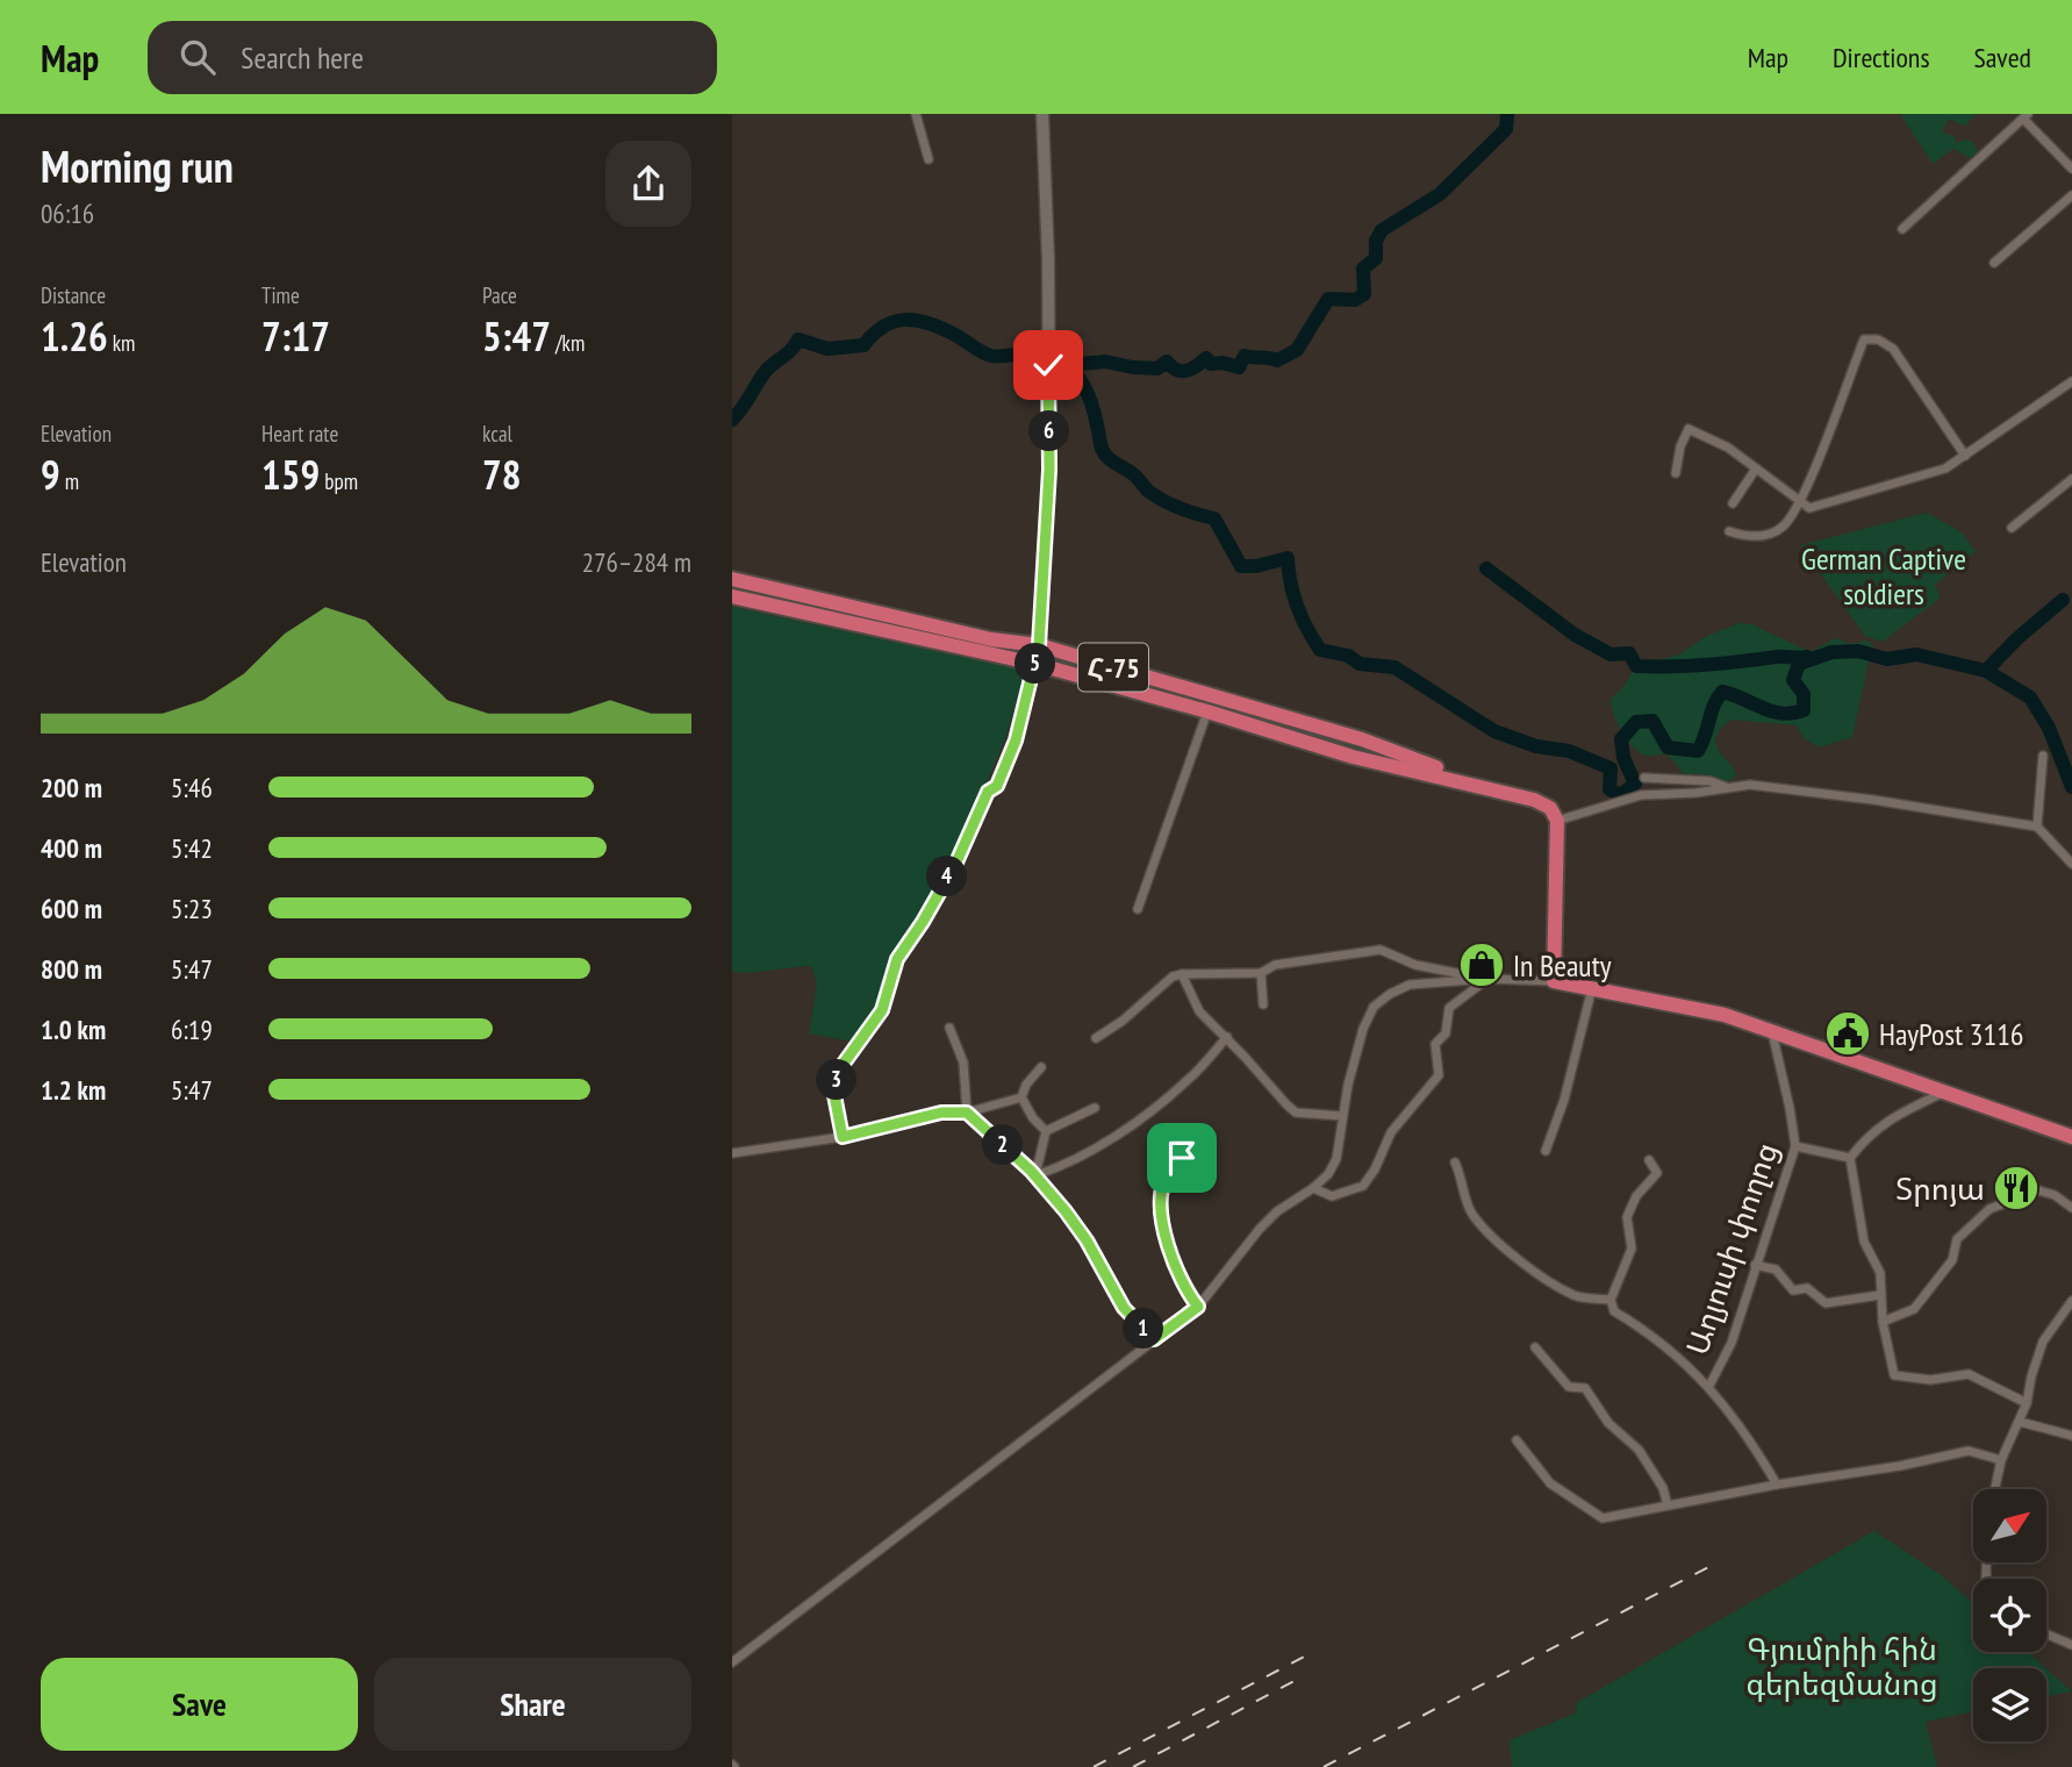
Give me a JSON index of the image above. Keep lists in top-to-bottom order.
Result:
{
  "streets": {
    "highway": ["Հ-75"],
    "street": ["Աղյուսի փողոց"]
  },
  "parks": ["German Captive soldiers", "Գյումրիի հին գերեզմանոց"],
  "places": {
    "shop": ["In Beauty"],
    "public building": ["HayPost 3116"],
    "restaurant": ["Տրոյա"]
  },
  "north": "top right",
  "page": {
    "header": "Map",
    "search": "Search here",
    "nav": ["Map", "Directions", "Saved"],
    "heading": ["Morning run", "06:16"],
    "stats": [
      ["Distance", "1.26 km"],
      ["Time", "7:17"],
      ["Pace", "5:47 /km"],
      ["Elevation", "9 m"],
      ["Heart rate", "159 bpm"],
      ["kcal", "78"]
    ],
    "pins": [
      "6",
      "5",
      "4",
      "3",
      "2",
      "1"
    ],
    "chart": ["Elevation", "276–284 m"],
    "list": [
      {
        "name": "200 m",
        "note": "5:46"
      },
      {
        "name": "400 m",
        "note": "5:42"
      },
      {
        "name": "600 m",
        "note": "5:23"
      },
      {
        "name": "800 m",
        "note": "5:47"
      },
      {
        "name": "1.0 km",
        "note": "6:19"
      },
      {
        "name": "1.2 km",
        "note": "5:47"
      }
    ],
    "buttons": ["Save", "Share"]
  }
}
